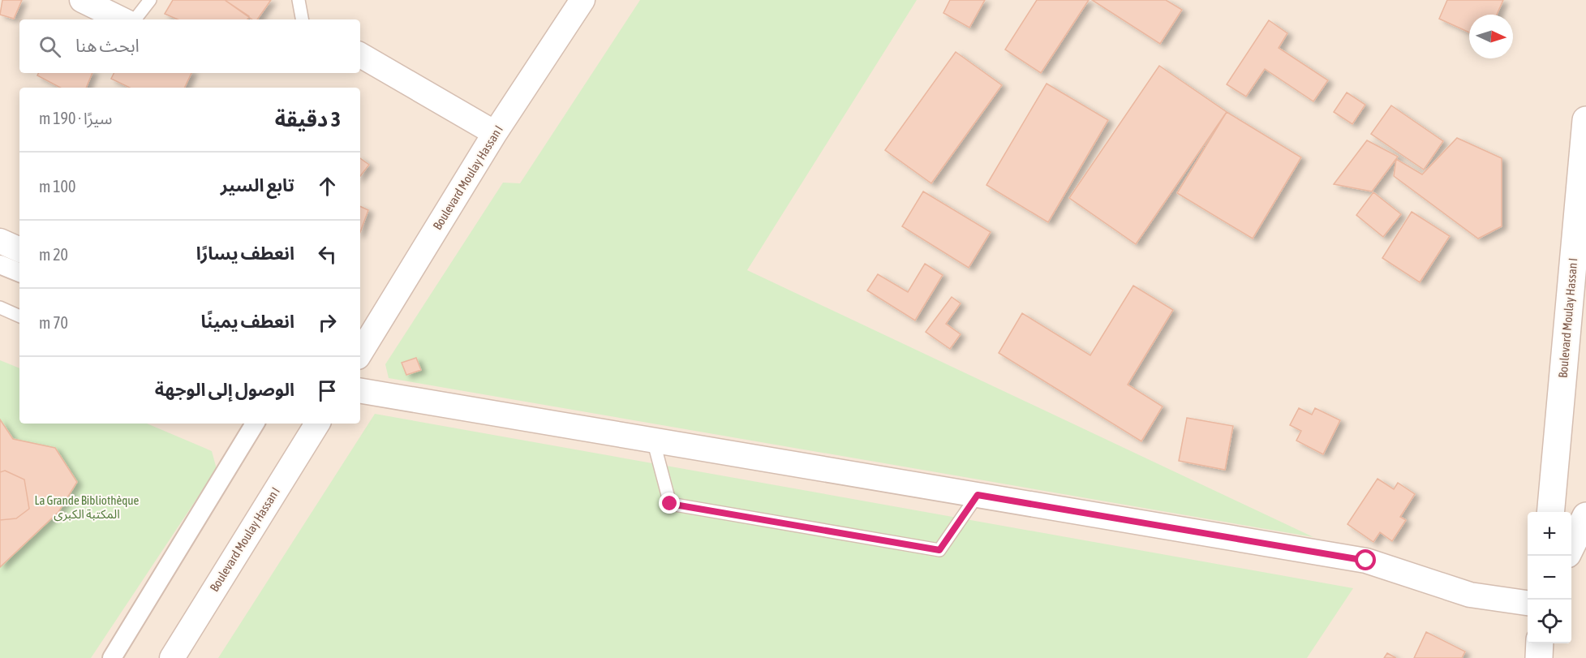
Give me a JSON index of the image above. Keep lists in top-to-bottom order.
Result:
{
  "streets": {
    "street": ["Boulevard Moulay Hassan I"]
  },
  "parks": ["La Grande Bibliothèque المكتبة الكبرى"],
  "north": "right",
  "page": {
    "search": "ابحث هنا",
    "heading": ["3 دقيقة", "سيرًا · 190 m"],
    "list": [
      ["تابع السير", "100 m"],
      ["انعطف يسارًا", "20 m"],
      ["انعطف يمينًا", "70 m"],
      "الوصول إلى الوجهة"
    ],
    "map_buttons": ["+", "−"]
  }
}
